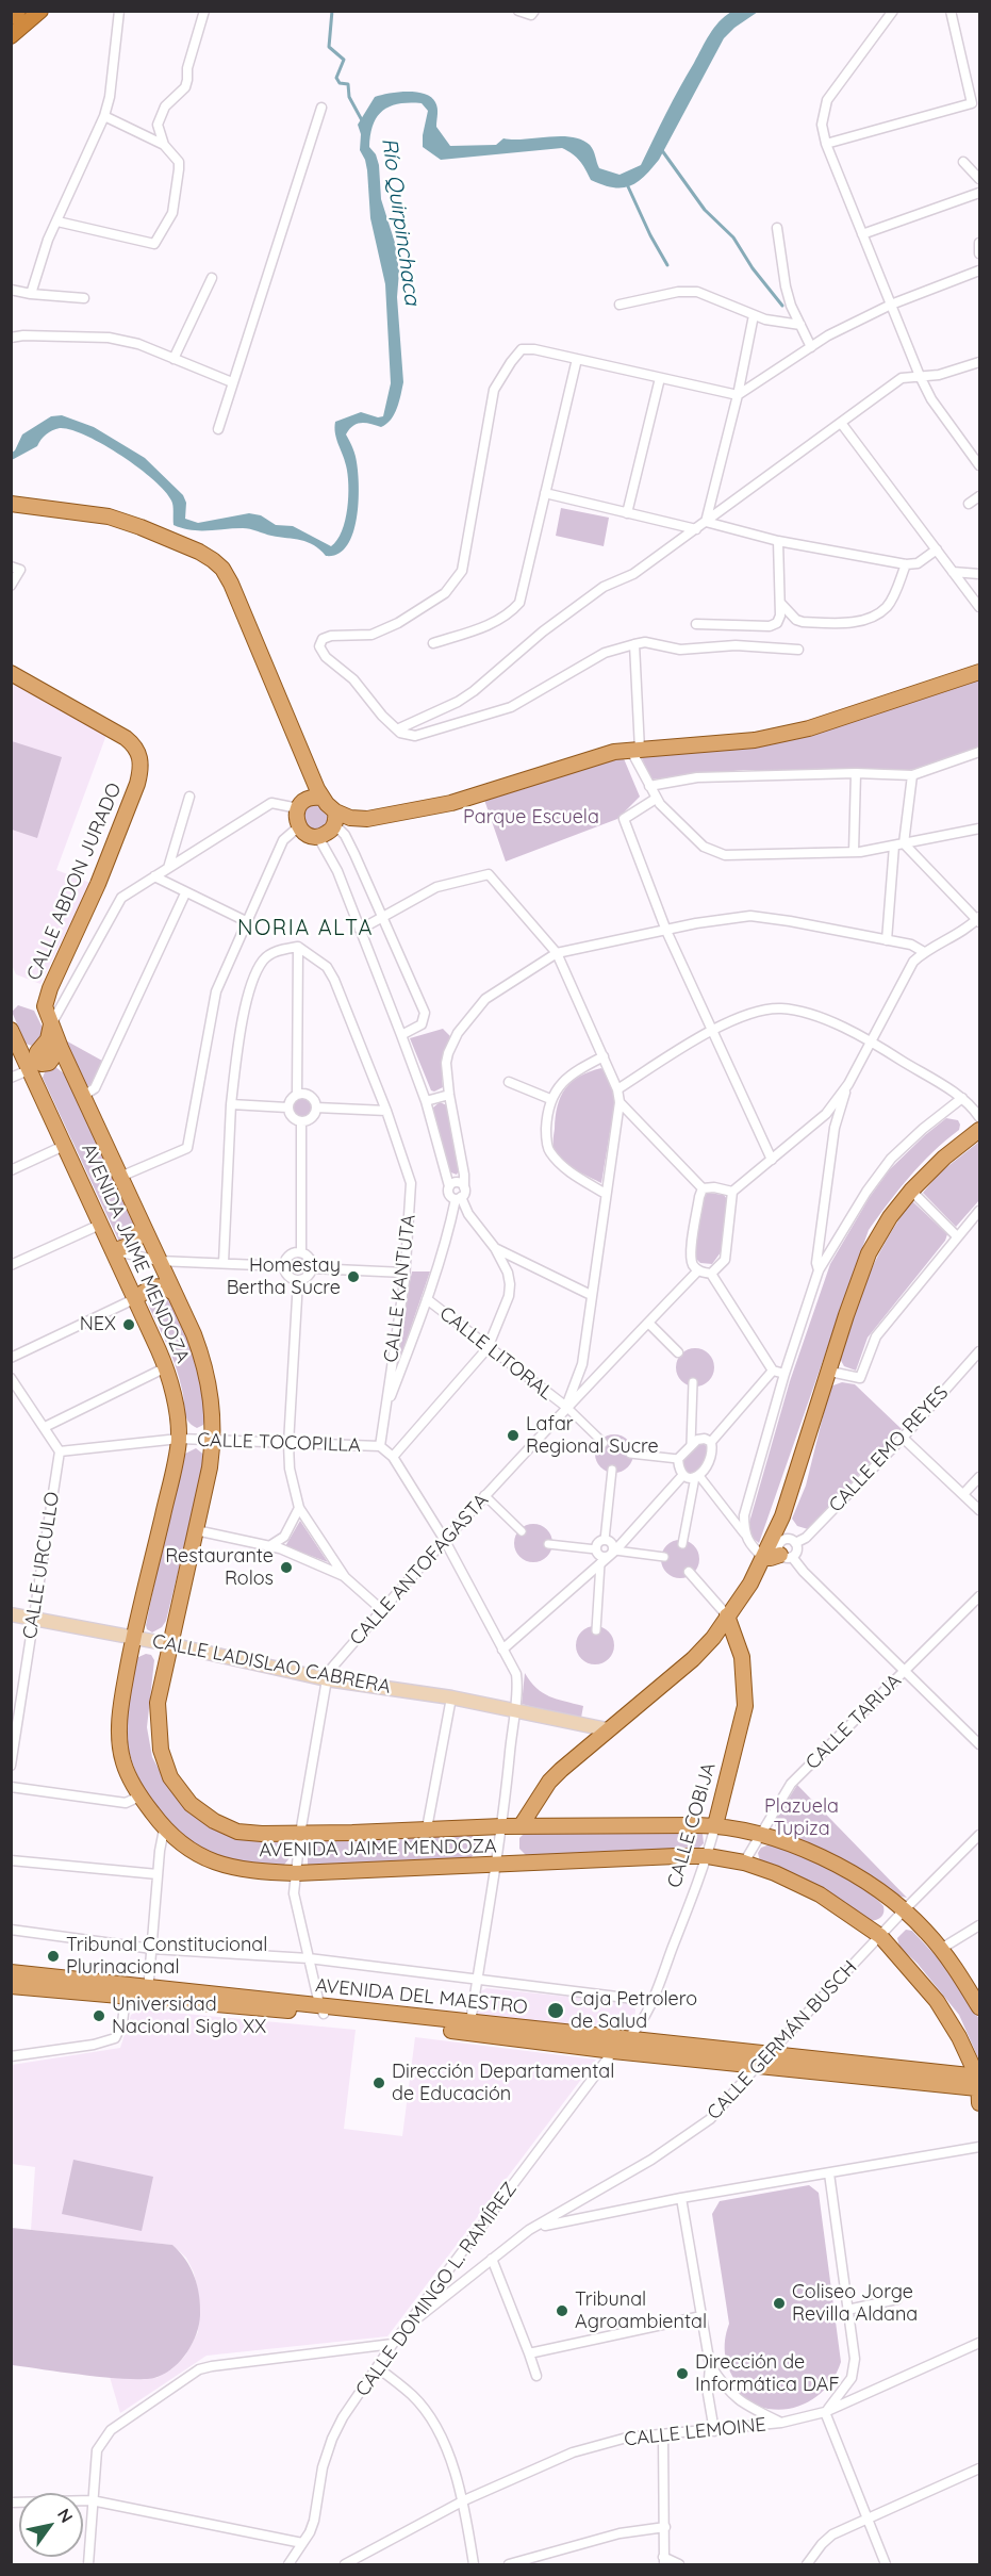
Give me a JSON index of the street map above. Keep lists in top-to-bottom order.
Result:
{
  "streets": {
    "main road": [
      "CALLE ABDON JURADO",
      "AVENIDA JAIME MENDOZA",
      "CALLE LADISLAO CABRERA",
      "CALLE COBIJA",
      "AVENIDA DEL MAESTRO"
    ],
    "street": [
      "CALLE KANTUTA",
      "CALLE LITORAL",
      "CALLE TOCOPILLA",
      "CALLE EMO REYES",
      "CALLE URCULLO",
      "CALLE ANTOFAGASTA",
      "CALLE TARIJA",
      "CALLE GERMÁN BUSCH",
      "CALLE DOMINGO L. RAMÍREZ",
      "CALLE LEMOINE"
    ]
  },
  "crossings": [
    ["CALLE ABDON JURADO", "AVENIDA JAIME MENDOZA"],
    ["AVENIDA JAIME MENDOZA", "CALLE TOCOPILLA"],
    ["AVENIDA JAIME MENDOZA", "CALLE ANTOFAGASTA"],
    ["AVENIDA JAIME MENDOZA", "CALLE LADISLAO CABRERA"],
    ["AVENIDA JAIME MENDOZA", "CALLE TARIJA"],
    ["AVENIDA JAIME MENDOZA", "CALLE COBIJA"],
    ["AVENIDA JAIME MENDOZA", "AVENIDA DEL MAESTRO"],
    ["AVENIDA JAIME MENDOZA", "CALLE GERMÁN BUSCH"],
    ["CALLE KANTUTA", "CALLE TOCOPILLA"],
    ["CALLE LITORAL", "CALLE ANTOFAGASTA"],
    ["CALLE TOCOPILLA", "CALLE URCULLO"],
    ["CALLE URCULLO", "CALLE LADISLAO CABRERA"],
    ["CALLE ANTOFAGASTA", "CALLE LADISLAO CABRERA"],
    ["CALLE ANTOFAGASTA", "AVENIDA DEL MAESTRO"],
    ["CALLE COBIJA", "AVENIDA DEL MAESTRO"],
    ["CALLE COBIJA", "CALLE DOMINGO L. RAMÍREZ"],
    ["AVENIDA DEL MAESTRO", "CALLE GERMÁN BUSCH"],
    ["AVENIDA DEL MAESTRO", "CALLE DOMINGO L. RAMÍREZ"],
    ["CALLE GERMÁN BUSCH", "CALLE DOMINGO L. RAMÍREZ"]
  ],
  "districts": ["NORIA ALTA"],
  "water": ["Río Quirpinchaca"],
  "parks": ["Parque Escuela", "Plazuela Tupiza"],
  "places": [
    "Homestay Bertha Sucre",
    "NEX",
    "Lafar Regional Sucre",
    "Restaurante Rolos",
    "Tribunal Constitucional Plurinacional",
    "Caja Petrolero de Salud",
    "Universidad Nacional Siglo XX",
    "Dirección Departamental de Educación",
    "Coliseo Jorge Revilla Aldana",
    "Tribunal Agroambiental",
    "Dirección de Informática DAF"
  ],
  "north": "top right"
}
